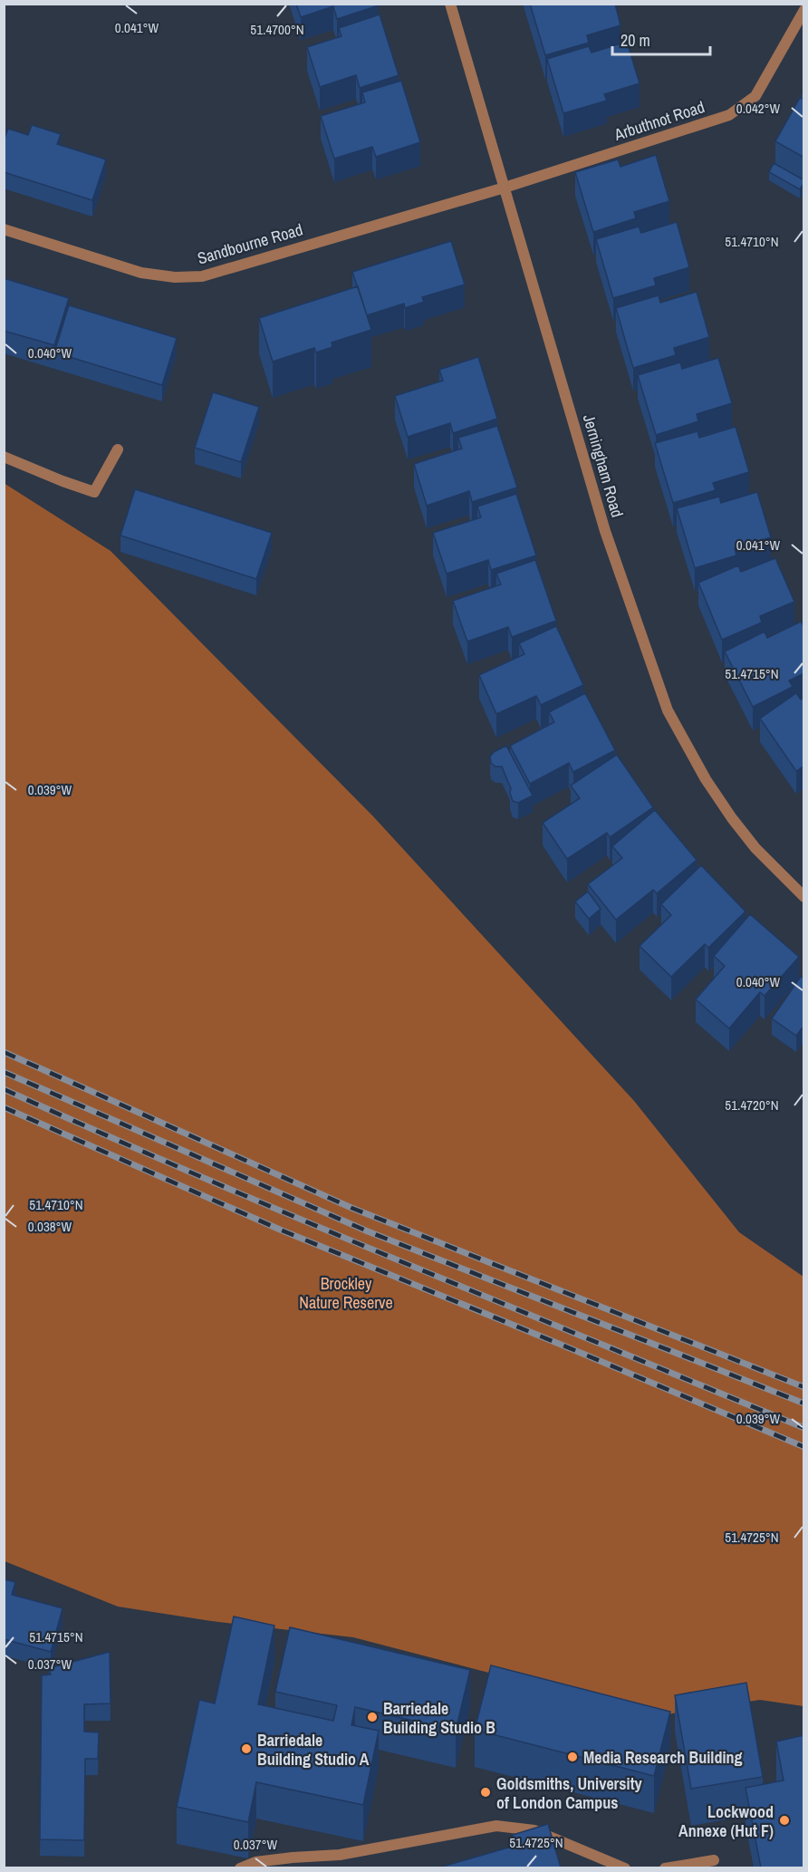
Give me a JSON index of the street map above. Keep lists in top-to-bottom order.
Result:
{
  "streets": {
    "street": ["Arbuthnot Road", "Sandbourne Road", "Jerningham Road"]
  },
  "crossings": [
    ["Arbuthnot Road", "Sandbourne Road"],
    ["Arbuthnot Road", "Jerningham Road"],
    ["Sandbourne Road", "Jerningham Road"]
  ],
  "parks": ["Brockley Nature Reserve"],
  "places": [
    "Barriedale Building Studio B",
    "Barriedale Building Studio A",
    "Media Research Building",
    "Goldsmiths, University of London Campus",
    "Lockwood Annexe (Hut F)"
  ],
  "scale_bar": "20 m",
  "coordinates": [
    "0.041°W",
    "51.4700°N",
    "0.042°W",
    "51.4710°N",
    "0.040°W",
    "51.4715°N",
    "0.039°W",
    "51.4720°N",
    "0.038°W",
    "51.4725°N",
    "0.037°W"
  ]
}
